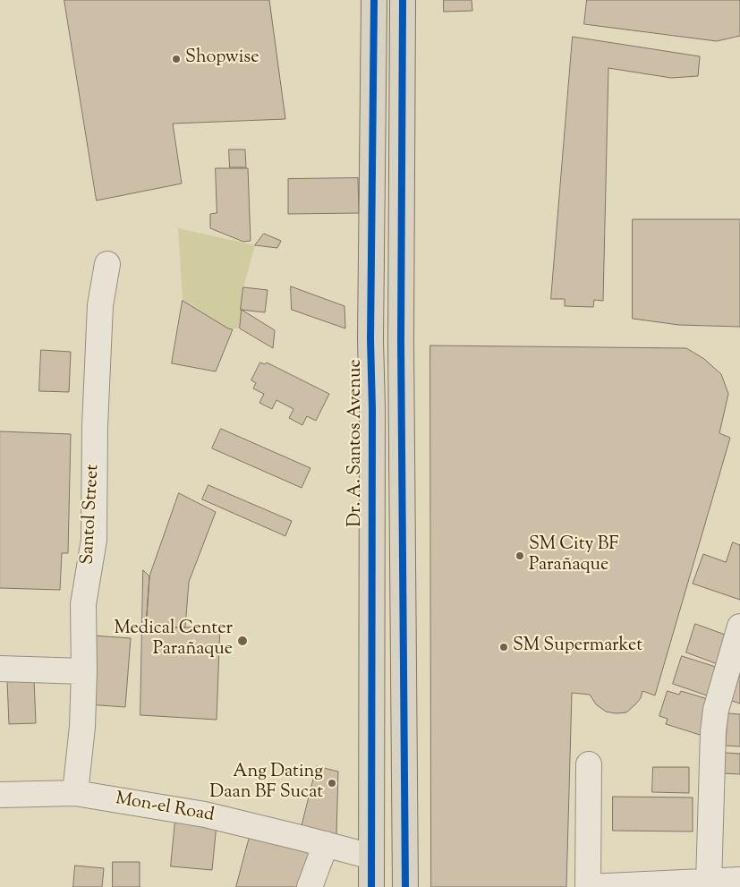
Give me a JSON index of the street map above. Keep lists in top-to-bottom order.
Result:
{
  "streets": {
    "main road": ["Dr. A. Santos Avenue"],
    "street": ["Santol Street", "Mon-el Road"]
  },
  "crossings": [
    ["Dr. A. Santos Avenue", "Mon-el Road"],
    ["Santol Street", "Mon-el Road"]
  ],
  "places": [
    "Shopwise",
    "SM City BF Parañaque",
    "Medical Center Parañaque",
    "SM Supermarket",
    "Ang Dating Daan BF Sucat"
  ]
}
